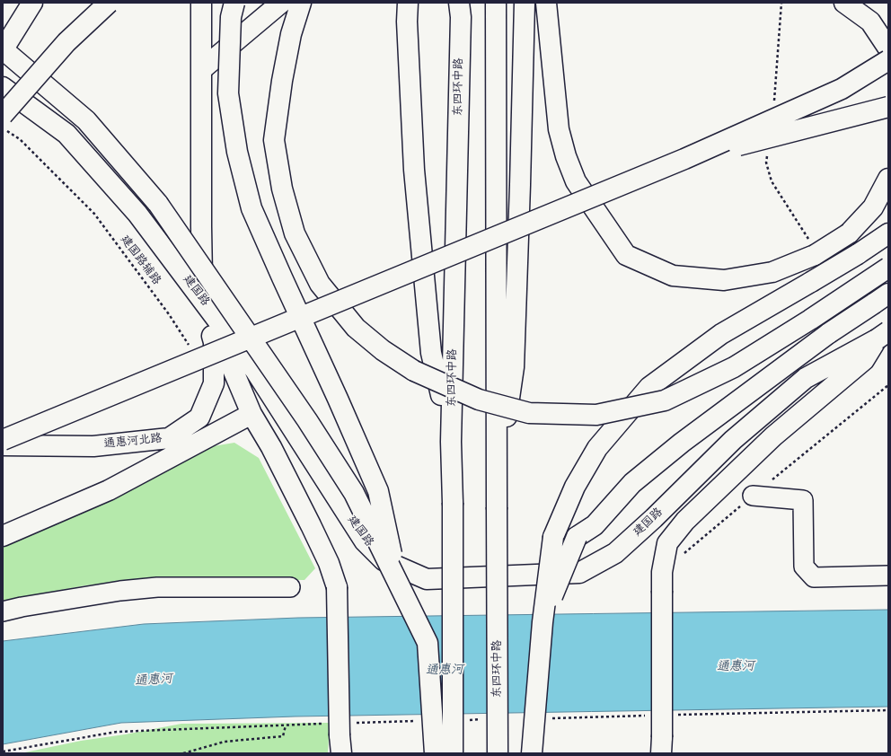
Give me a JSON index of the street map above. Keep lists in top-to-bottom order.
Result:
{
  "streets": {
    "main road": ["东四环中路", "建国路", "通惠河北路"],
    "path": ["建国路辅路"]
  },
  "crossings": [
    ["建国路", "通惠河北路"]
  ],
  "water": ["通惠河"]
}
